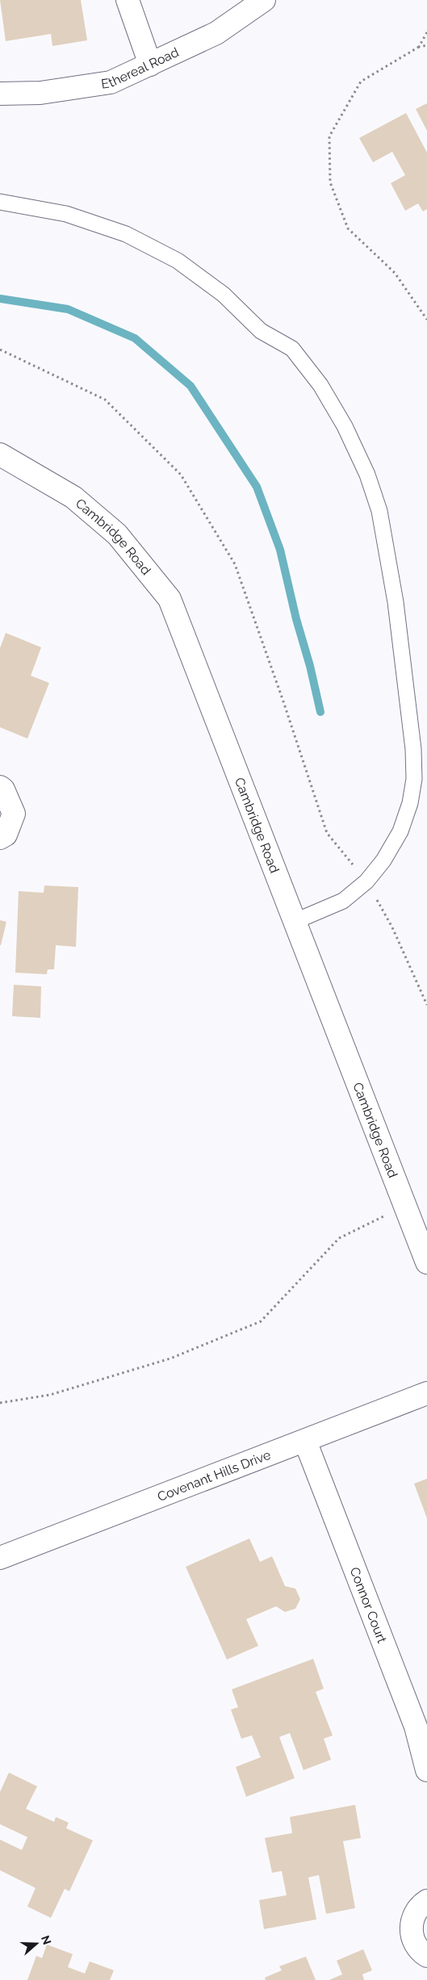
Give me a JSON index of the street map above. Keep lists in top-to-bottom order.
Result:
{
  "streets": {
    "street": [
      "Ethereal Road",
      "Cambridge Road",
      "Covenant Hills Drive",
      "Connor Court"
    ]
  },
  "crossings": [
    ["Covenant Hills Drive", "Connor Court"]
  ],
  "north": "right"
}
